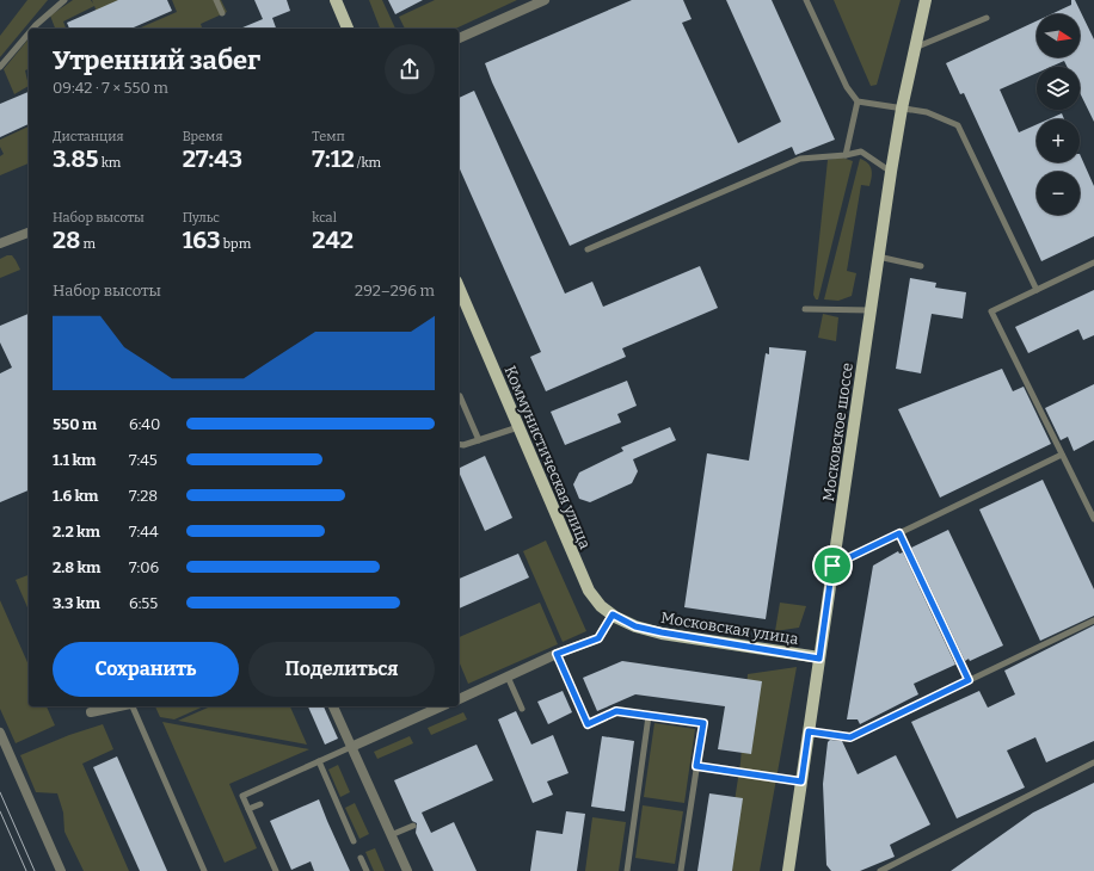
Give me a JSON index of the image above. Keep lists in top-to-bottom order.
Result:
{
  "streets": {
    "main road": ["Московское шоссе", "Коммунистическая улица", "Московская улица"]
  },
  "crossings": [
    ["Московское шоссе", "Московская улица"],
    ["Коммунистическая улица", "Московская улица"]
  ],
  "north": "right",
  "page": {
    "map_buttons": ["+", "−"],
    "heading": ["Утренний забег", "09:42 · 7 × 550 m"],
    "stats": [
      ["Дистанция", "3.85 km"],
      ["Время", "27:43"],
      ["Темп", "7:12 /km"],
      ["Набор высоты", "28 m"],
      ["Пульс", "163 bpm"],
      ["kcal", "242"]
    ],
    "chart": ["Набор высоты", "292–296 m"],
    "list": [
      {
        "name": "550 m",
        "note": "6:40"
      },
      {
        "name": "1.1 km",
        "note": "7:45"
      },
      {
        "name": "1.6 km",
        "note": "7:28"
      },
      {
        "name": "2.2 km",
        "note": "7:44"
      },
      {
        "name": "2.8 km",
        "note": "7:06"
      },
      {
        "name": "3.3 km",
        "note": "6:55"
      }
    ],
    "buttons": ["Сохранить", "Поделиться"]
  }
}
